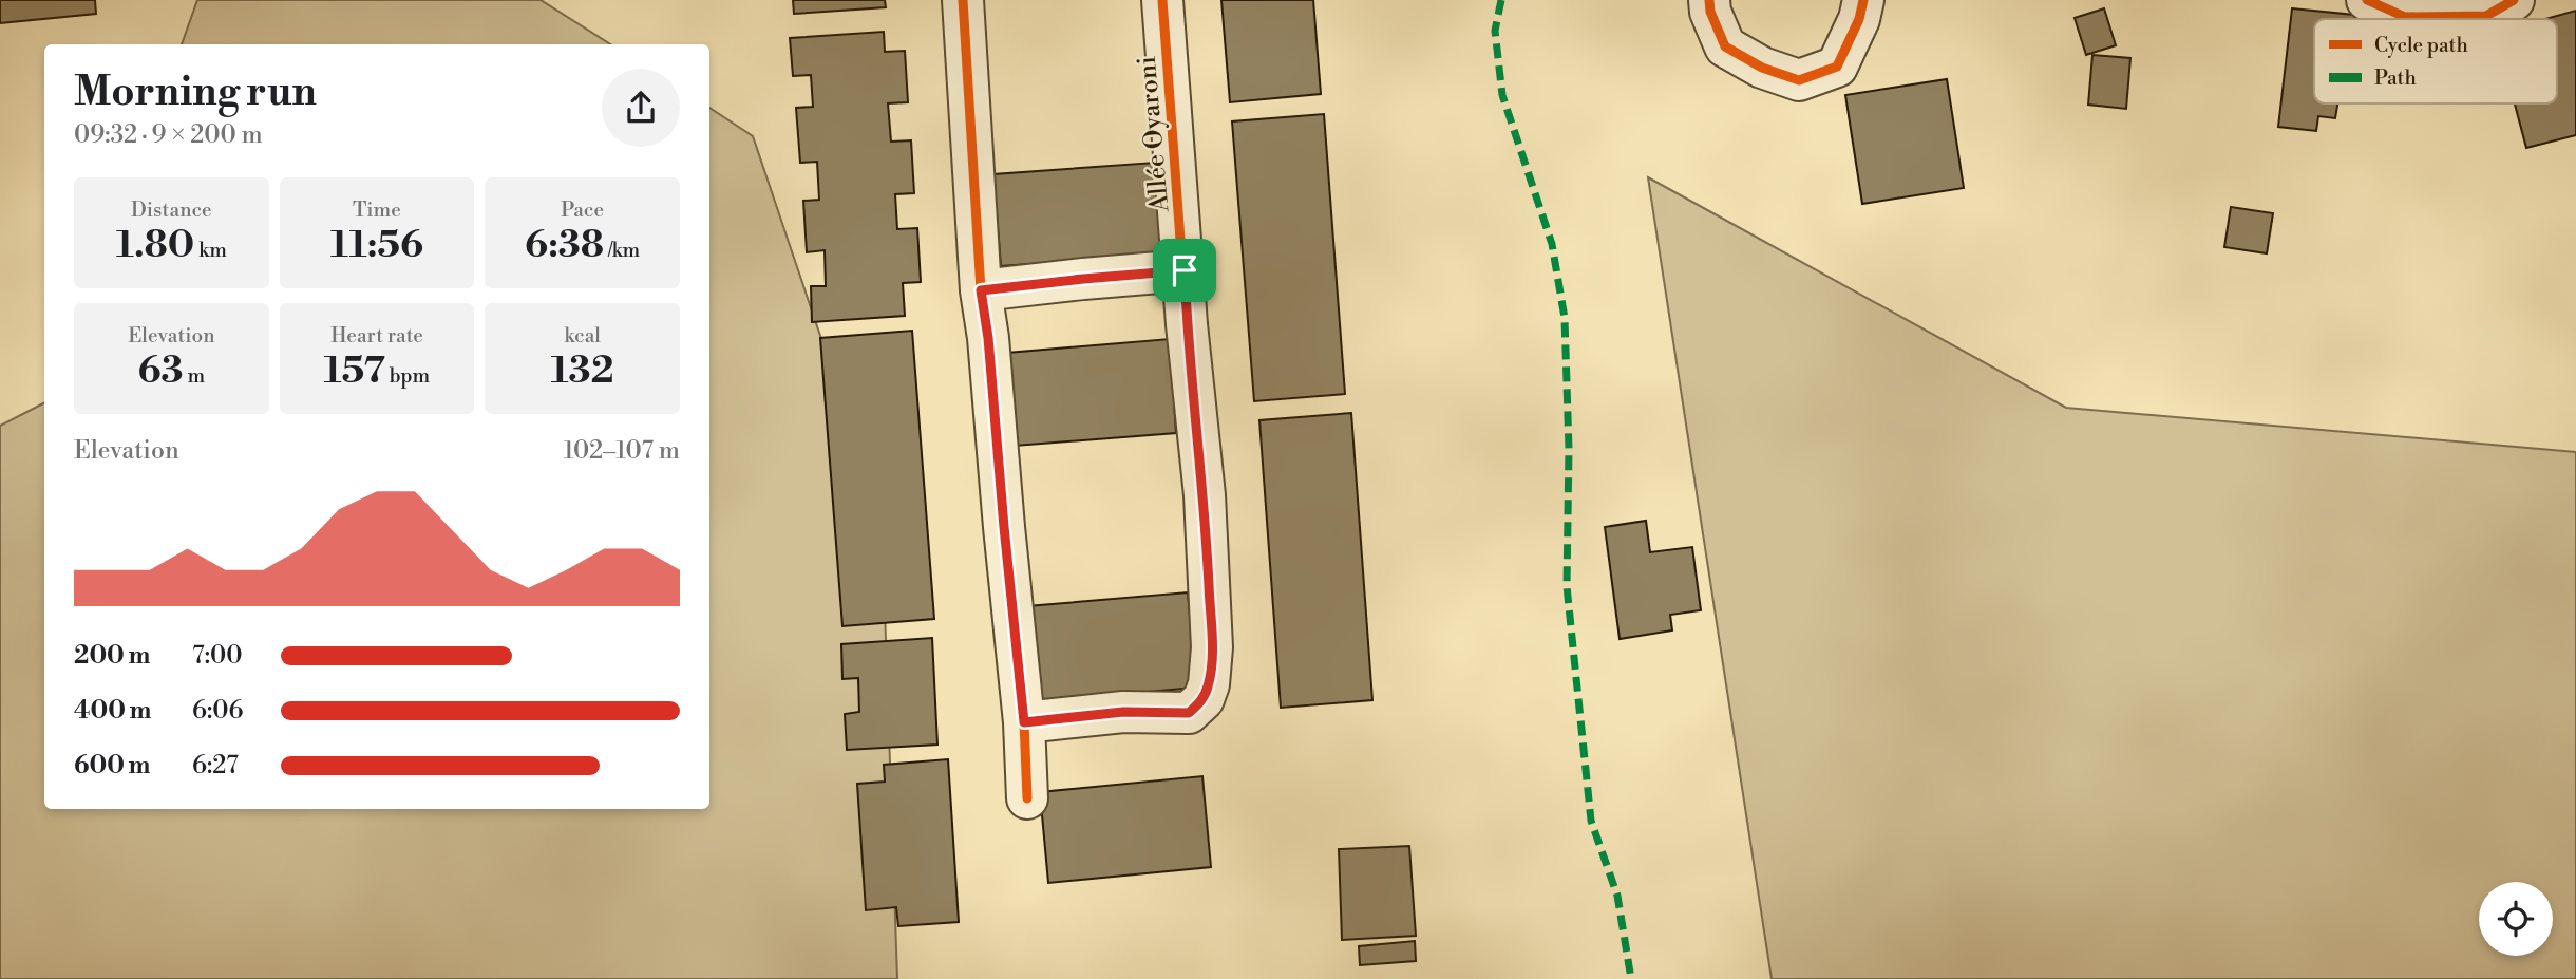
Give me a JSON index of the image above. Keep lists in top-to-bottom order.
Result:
{
  "streets": {
    "street": ["Allée Oyaroni"]
  },
  "legend": ["Cycle path", "Path"],
  "page": {
    "heading": ["Morning run", "09:32 · 9 × 200 m"],
    "stats": [
      ["Distance", "1.80 km"],
      ["Time", "11:56"],
      ["Pace", "6:38 /km"],
      ["Elevation", "63 m"],
      ["Heart rate", "157 bpm"],
      ["kcal", "132"]
    ],
    "chart": ["Elevation", "102–107 m"],
    "list": [
      {
        "name": "200 m",
        "note": "7:00"
      },
      {
        "name": "400 m",
        "note": "6:06"
      },
      {
        "name": "600 m",
        "note": "6:27"
      }
    ]
  }
}
